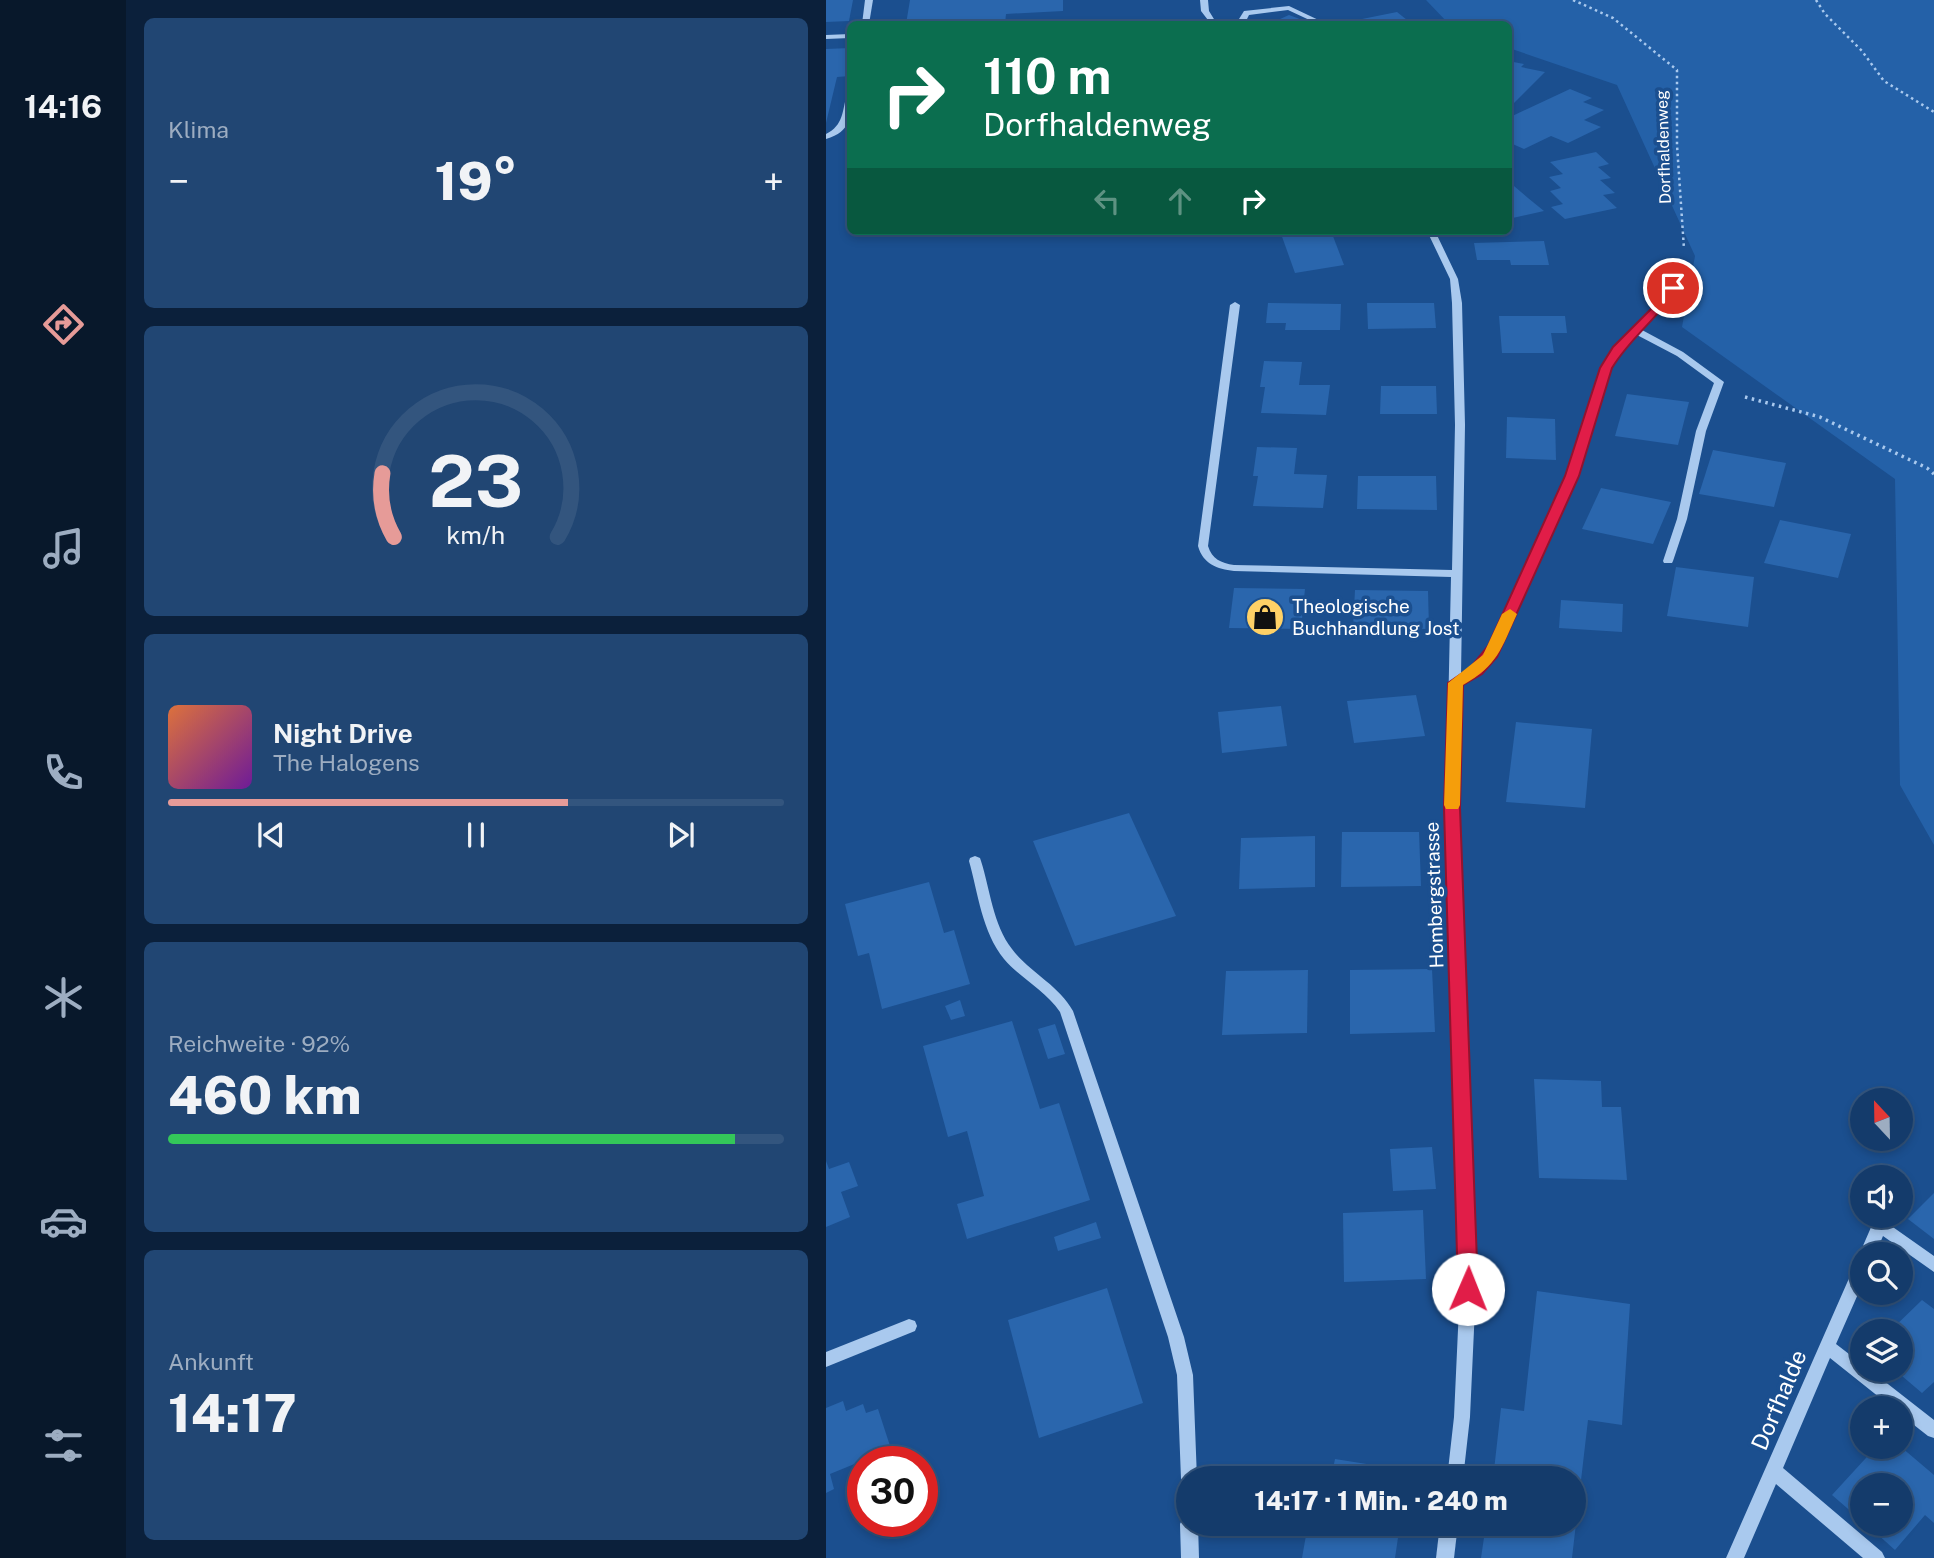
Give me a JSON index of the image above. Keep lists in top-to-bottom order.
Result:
{
  "streets": {
    "street": ["Hombergstrasse", "Dorfhalde"],
    "path": ["Dorfhaldenweg"]
  },
  "places": {
    "shop": ["Theologische Buchhandlung Jost"]
  },
  "north": "top",
  "page": {
    "tabs": "14:16",
    "tile": [
      "Klima",
      ["Reichweite · 92%", "460 km"],
      ["Ankunft", "14:17"]
    ],
    "turn": ["110 m", "Dorfhaldenweg"],
    "heat": ["−", "19°", "+"],
    "song": ["Night Drive", "The Halogens"],
    "map_buttons": ["+", "−"],
    "limit": "30",
    "trip": "14:17 · 1 Min. · 240 m",
    "gauge": ["23", "km/h"]
  }
}
